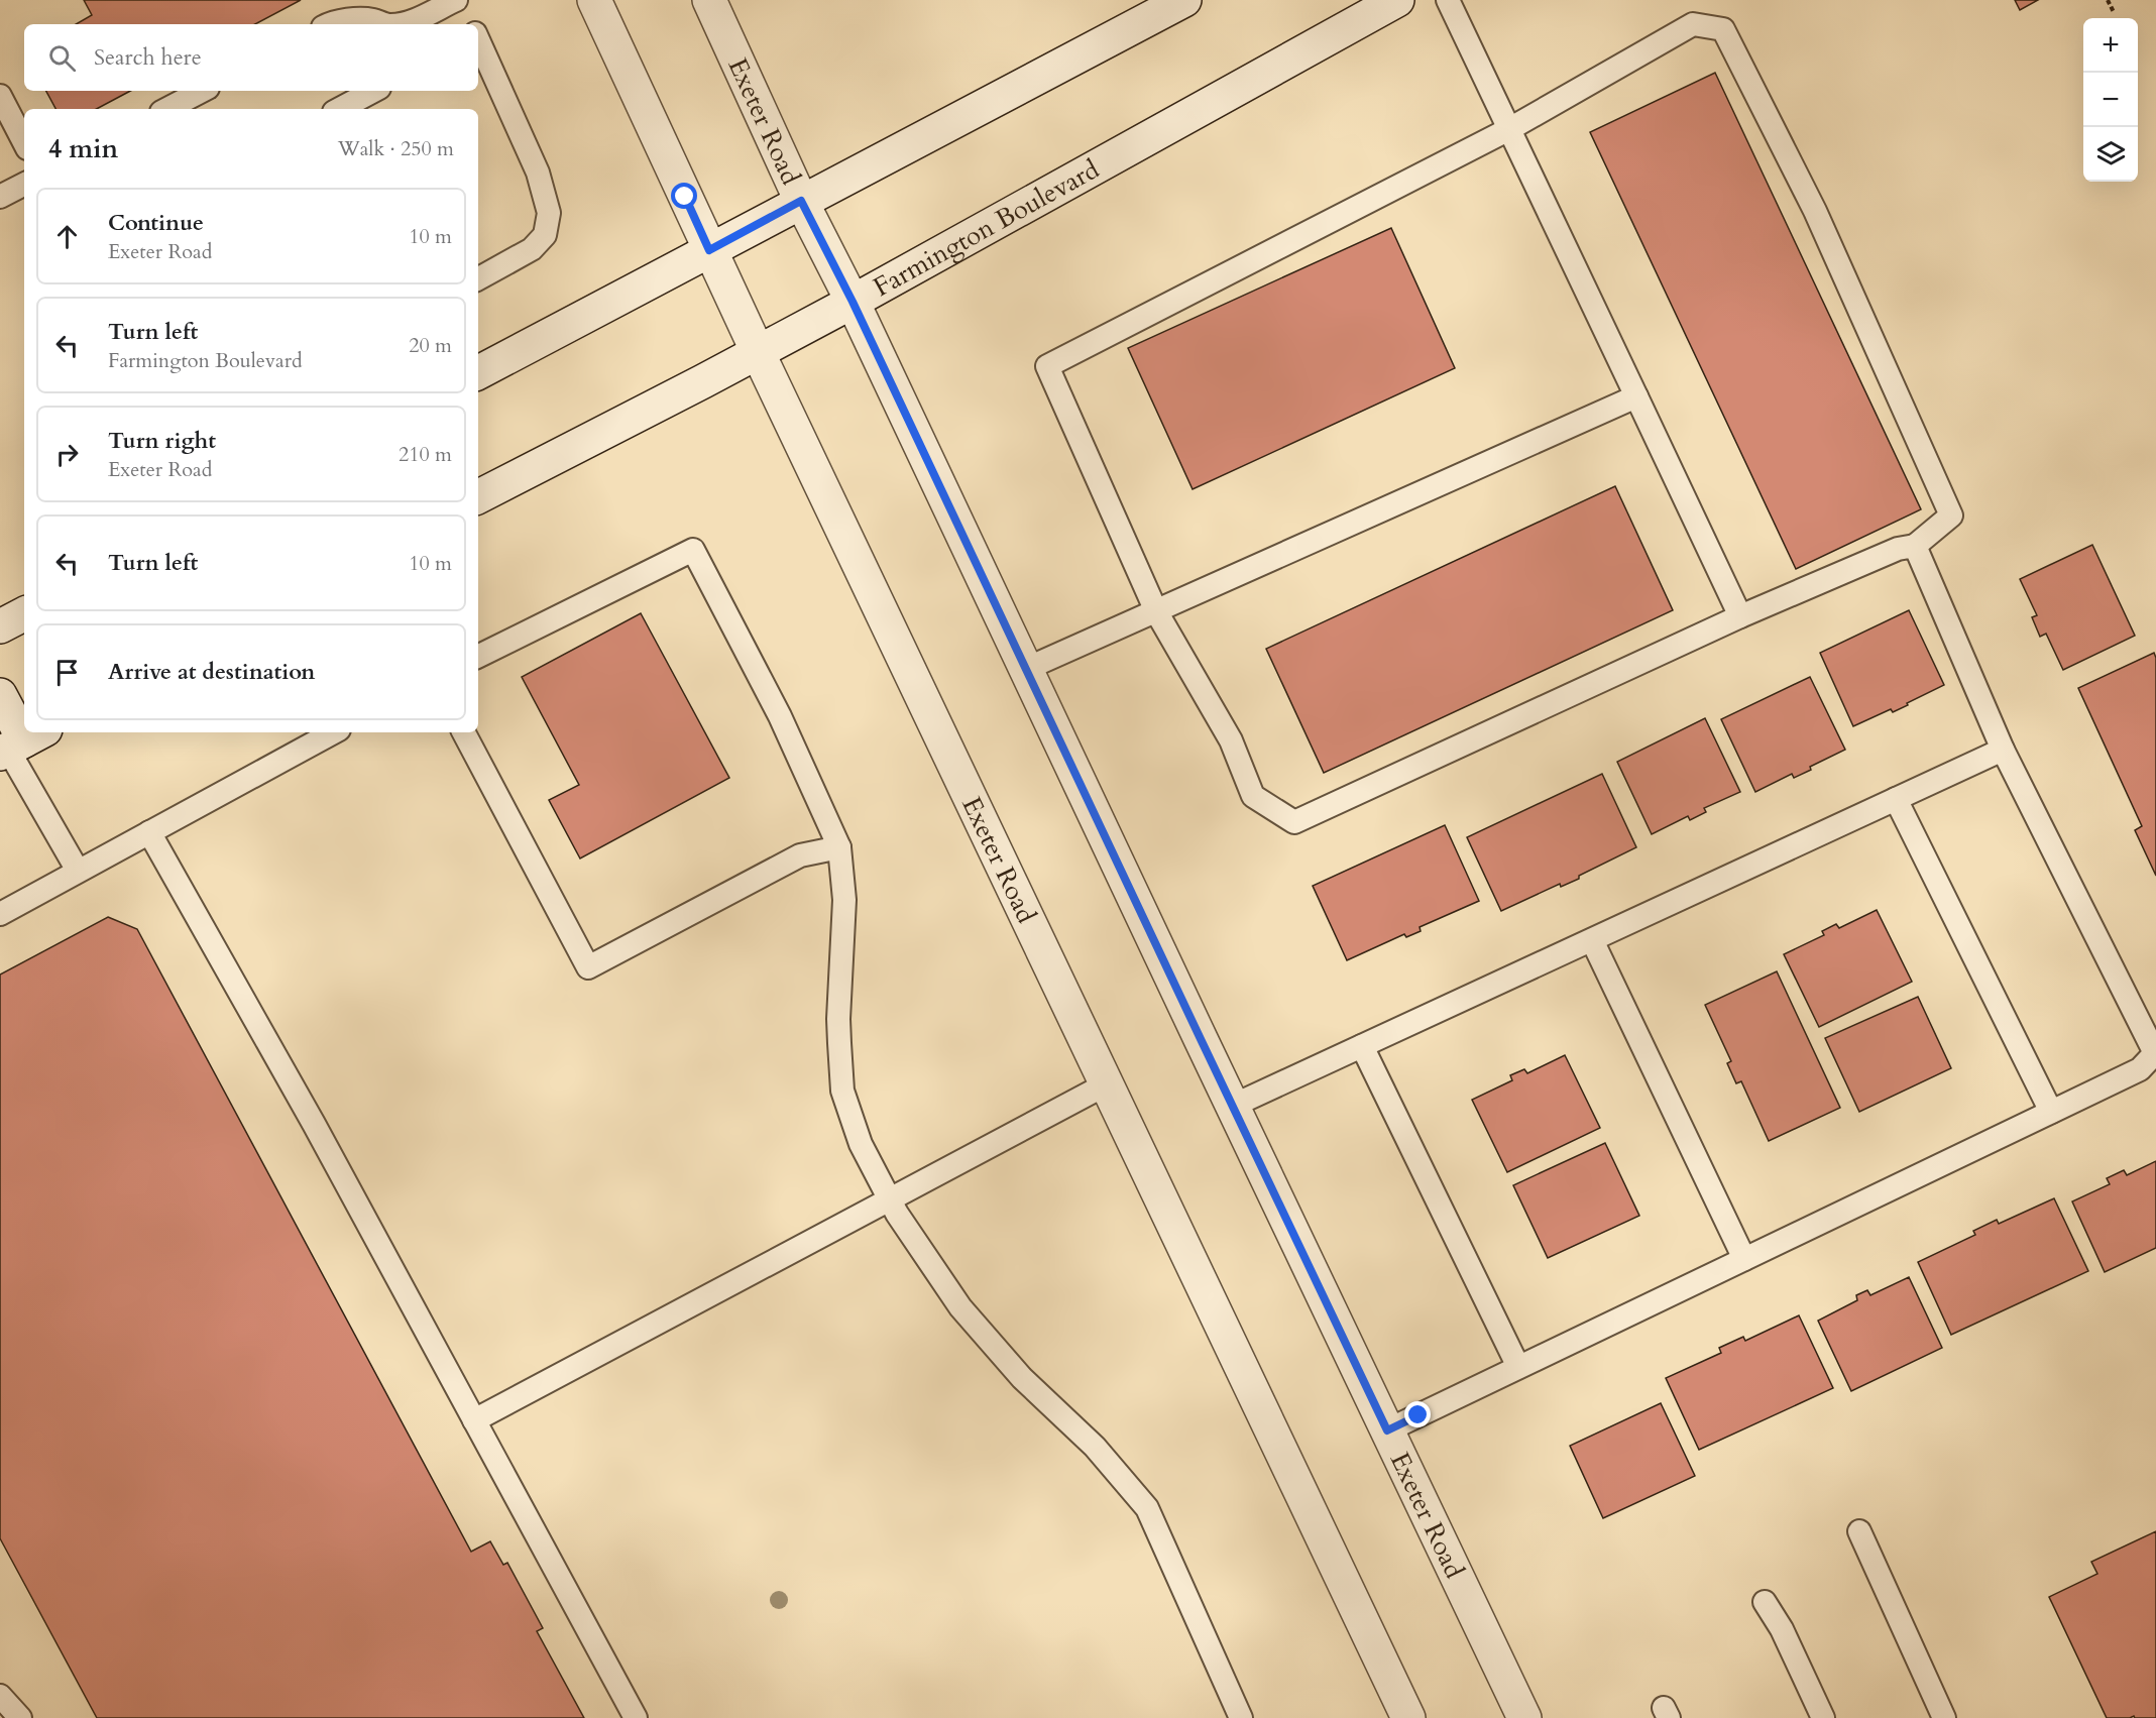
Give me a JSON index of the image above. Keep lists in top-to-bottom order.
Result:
{
  "streets": {
    "street": ["Exeter Road", "Farmington Boulevard"]
  },
  "crossings": [
    ["Exeter Road", "Farmington Boulevard"]
  ],
  "page": {
    "map_buttons": ["+", "−"],
    "search": "Search here",
    "heading": ["4 min", "Walk · 250 m"],
    "list": [
      ["Continue", "Exeter Road", "10 m"],
      ["Turn left", "Farmington Boulevard", "20 m"],
      ["Turn right", "Exeter Road", "210 m"],
      ["Turn left", "10 m"],
      "Arrive at destination"
    ]
  }
}
